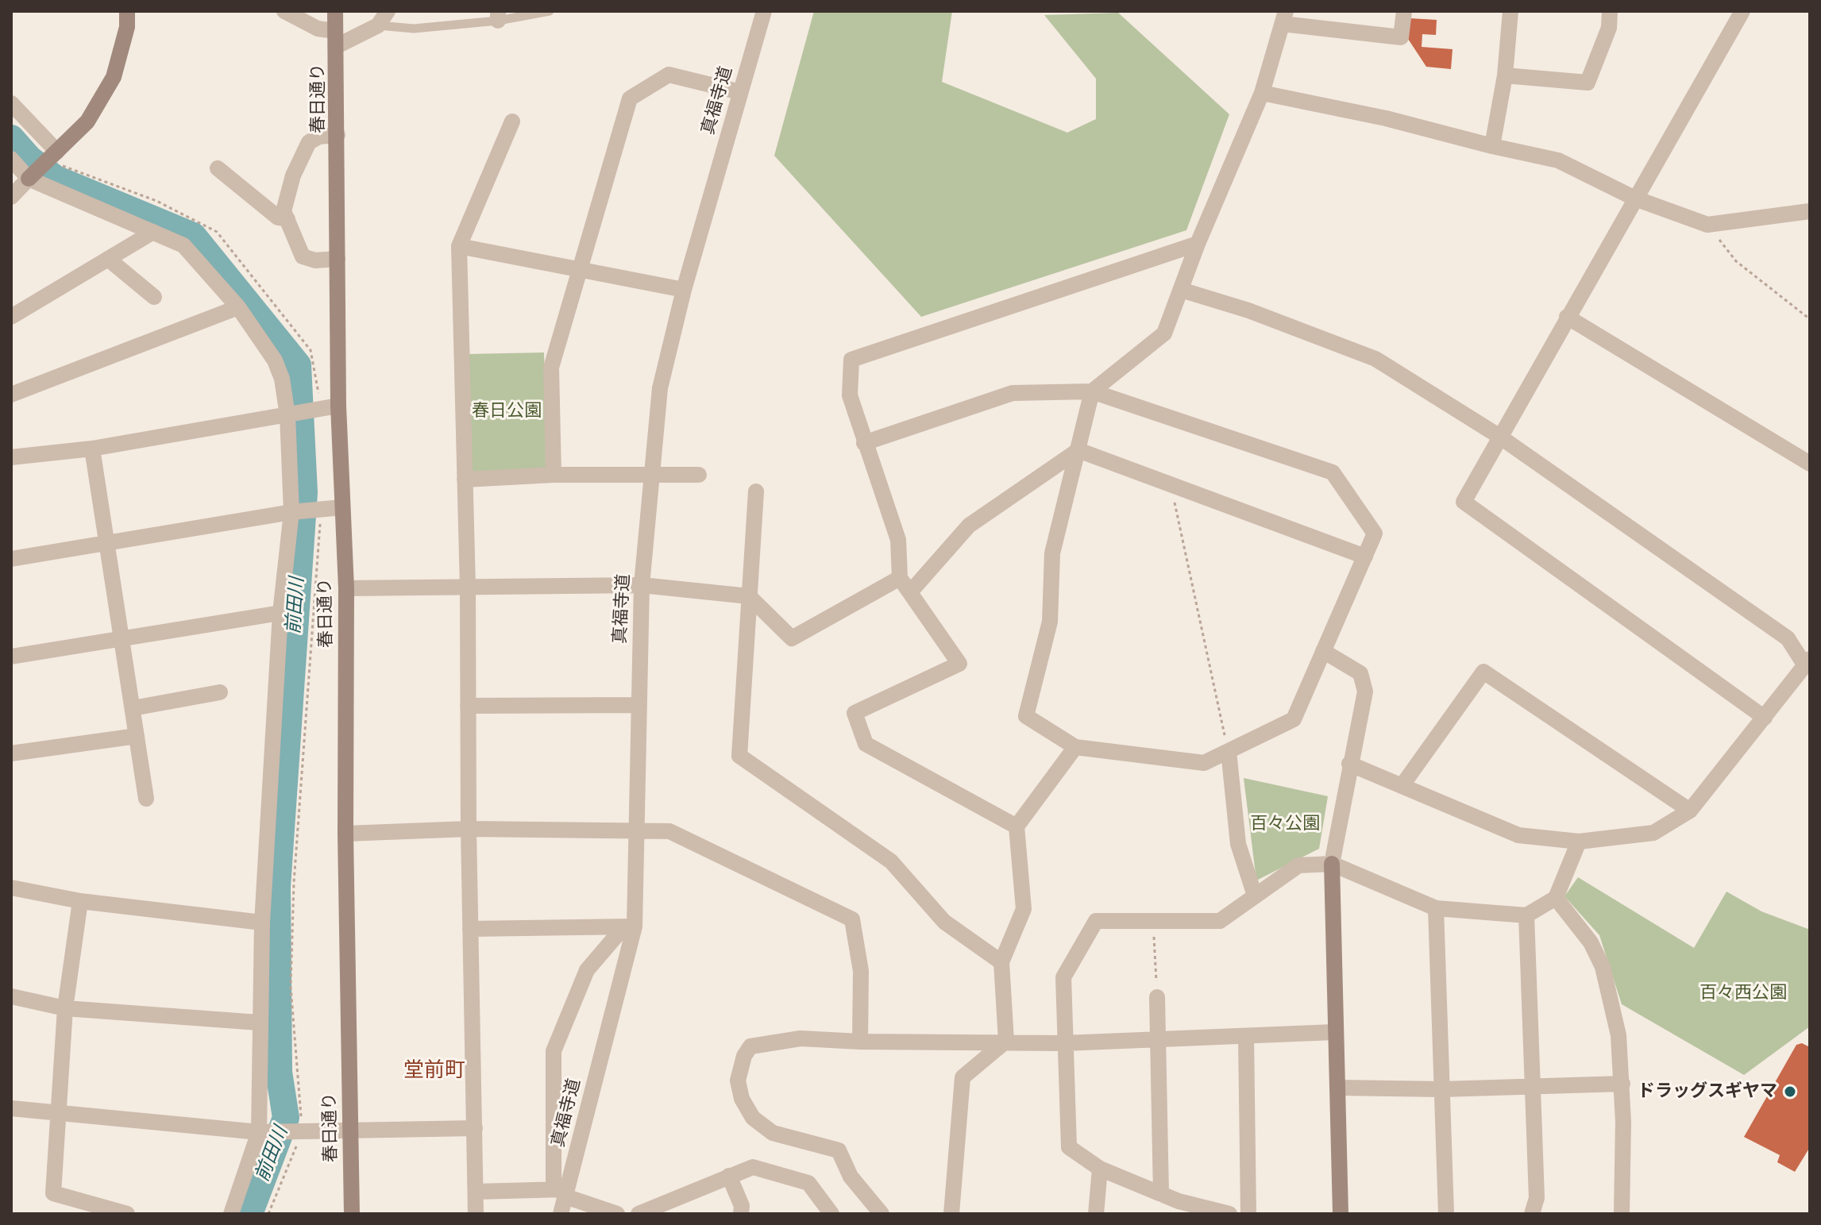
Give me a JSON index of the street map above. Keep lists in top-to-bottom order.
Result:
{
  "streets": {
    "street": ["春日通り", "真福寺道"]
  },
  "districts": ["堂前町"],
  "water": ["前田川"],
  "parks": ["春日公園", "百々公園", "百々西公園"],
  "places": ["ドラッグスギヤマ"]
}
